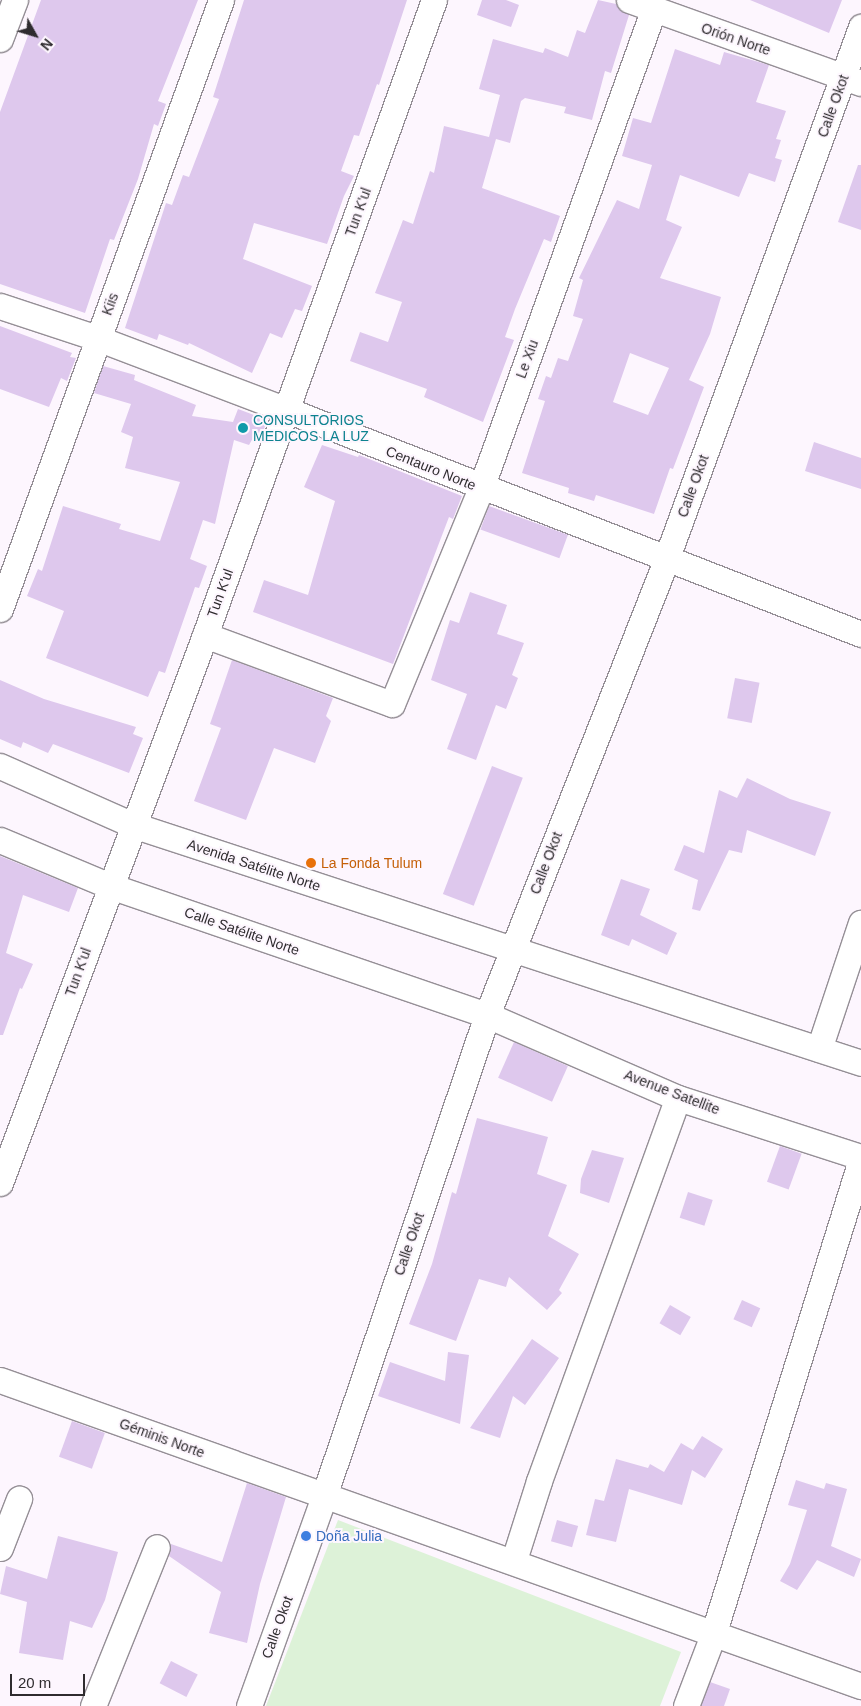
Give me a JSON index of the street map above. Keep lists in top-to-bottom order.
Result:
{
  "streets": {
    "street": [
      "Orión Norte",
      "Calle Okot",
      "Tun K'ul",
      "Kiis",
      "Le Xiu",
      "Centauro Norte",
      "Avenida Satélite Norte",
      "Calle Satélite Norte",
      "Avenue Satellite",
      "Géminis Norte"
    ]
  },
  "crossings": [
    ["Orión Norte", "Calle Okot"],
    ["Orión Norte", "Le Xiu"],
    ["Calle Okot", "Centauro Norte"],
    ["Calle Okot", "Avenida Satélite Norte"],
    ["Calle Okot", "Calle Satélite Norte"],
    ["Calle Okot", "Avenue Satellite"],
    ["Calle Okot", "Géminis Norte"],
    ["Tun K'ul", "Le Xiu"],
    ["Tun K'ul", "Centauro Norte"],
    ["Tun K'ul", "Avenida Satélite Norte"],
    ["Tun K'ul", "Calle Satélite Norte"],
    ["Kiis", "Centauro Norte"],
    ["Le Xiu", "Centauro Norte"],
    ["Calle Satélite Norte", "Avenue Satellite"]
  ],
  "places": ["CONSULTORIOS MEDICOS LA LUZ", "La Fonda Tulum", "Doña Julia"],
  "scale_bar": "20 m",
  "north": "bottom right"
}
